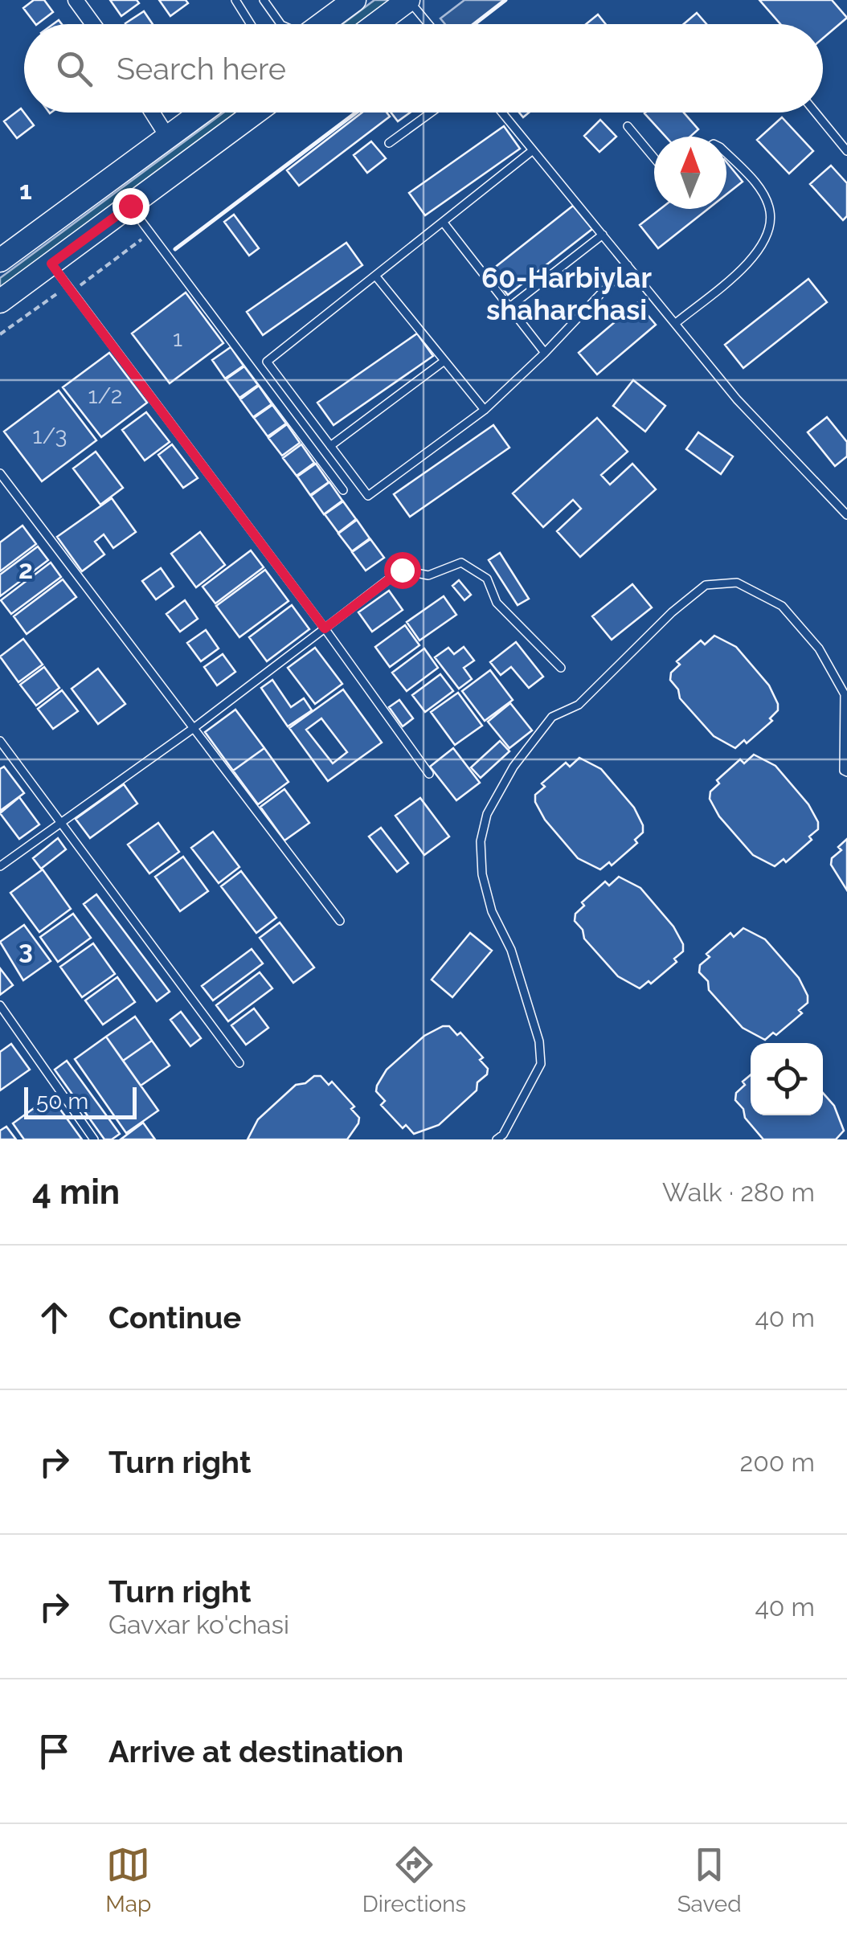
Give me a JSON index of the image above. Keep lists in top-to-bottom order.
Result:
{
  "districts": ["60-Harbiylar shaharchasi"],
  "house_numbers": ["1", "1/2", "1/3"],
  "scale_bar": "50 m",
  "north": "top",
  "page": {
    "search": "Search here",
    "scale": "50 m",
    "heading": ["4 min", "Walk · 280 m"],
    "list": [
      ["Continue", "40 m"],
      ["Turn right", "200 m"],
      ["Turn right", "Gavxar ko'chasi", "40 m"],
      "Arrive at destination"
    ],
    "nav": ["Map", "Directions", "Saved"]
  },
  "grid": {
    "rows": ["1", "2", "3"]
  }
}
